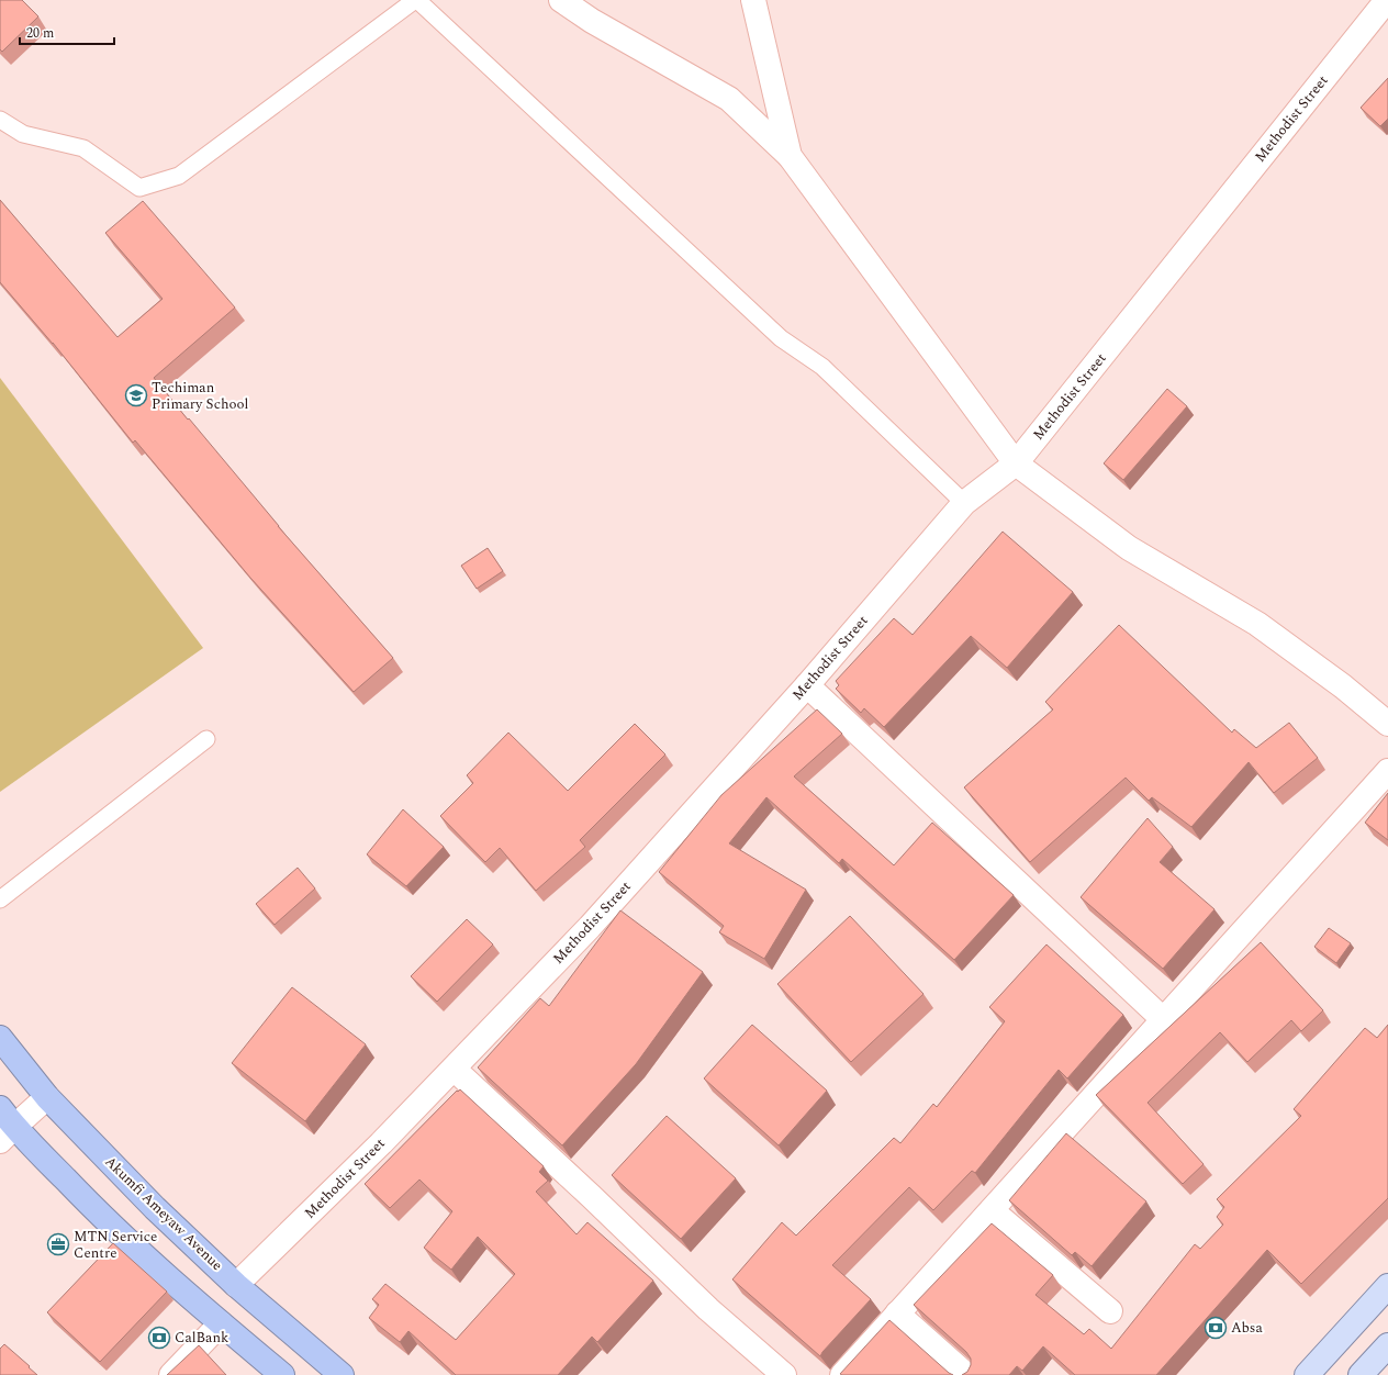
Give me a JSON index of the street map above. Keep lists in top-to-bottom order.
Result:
{
  "streets": {
    "highway": ["Akumfi Ameyaw Avenue"],
    "street": ["Methodist Street"]
  },
  "crossings": [
    ["Methodist Street", "Akumfi Ameyaw Avenue"]
  ],
  "places": {
    "school or university": ["Techiman Primary School"],
    "office": ["MTN Service Centre"],
    "bank": ["Absa", "CalBank"]
  },
  "scale_bar": "20 m"
}
